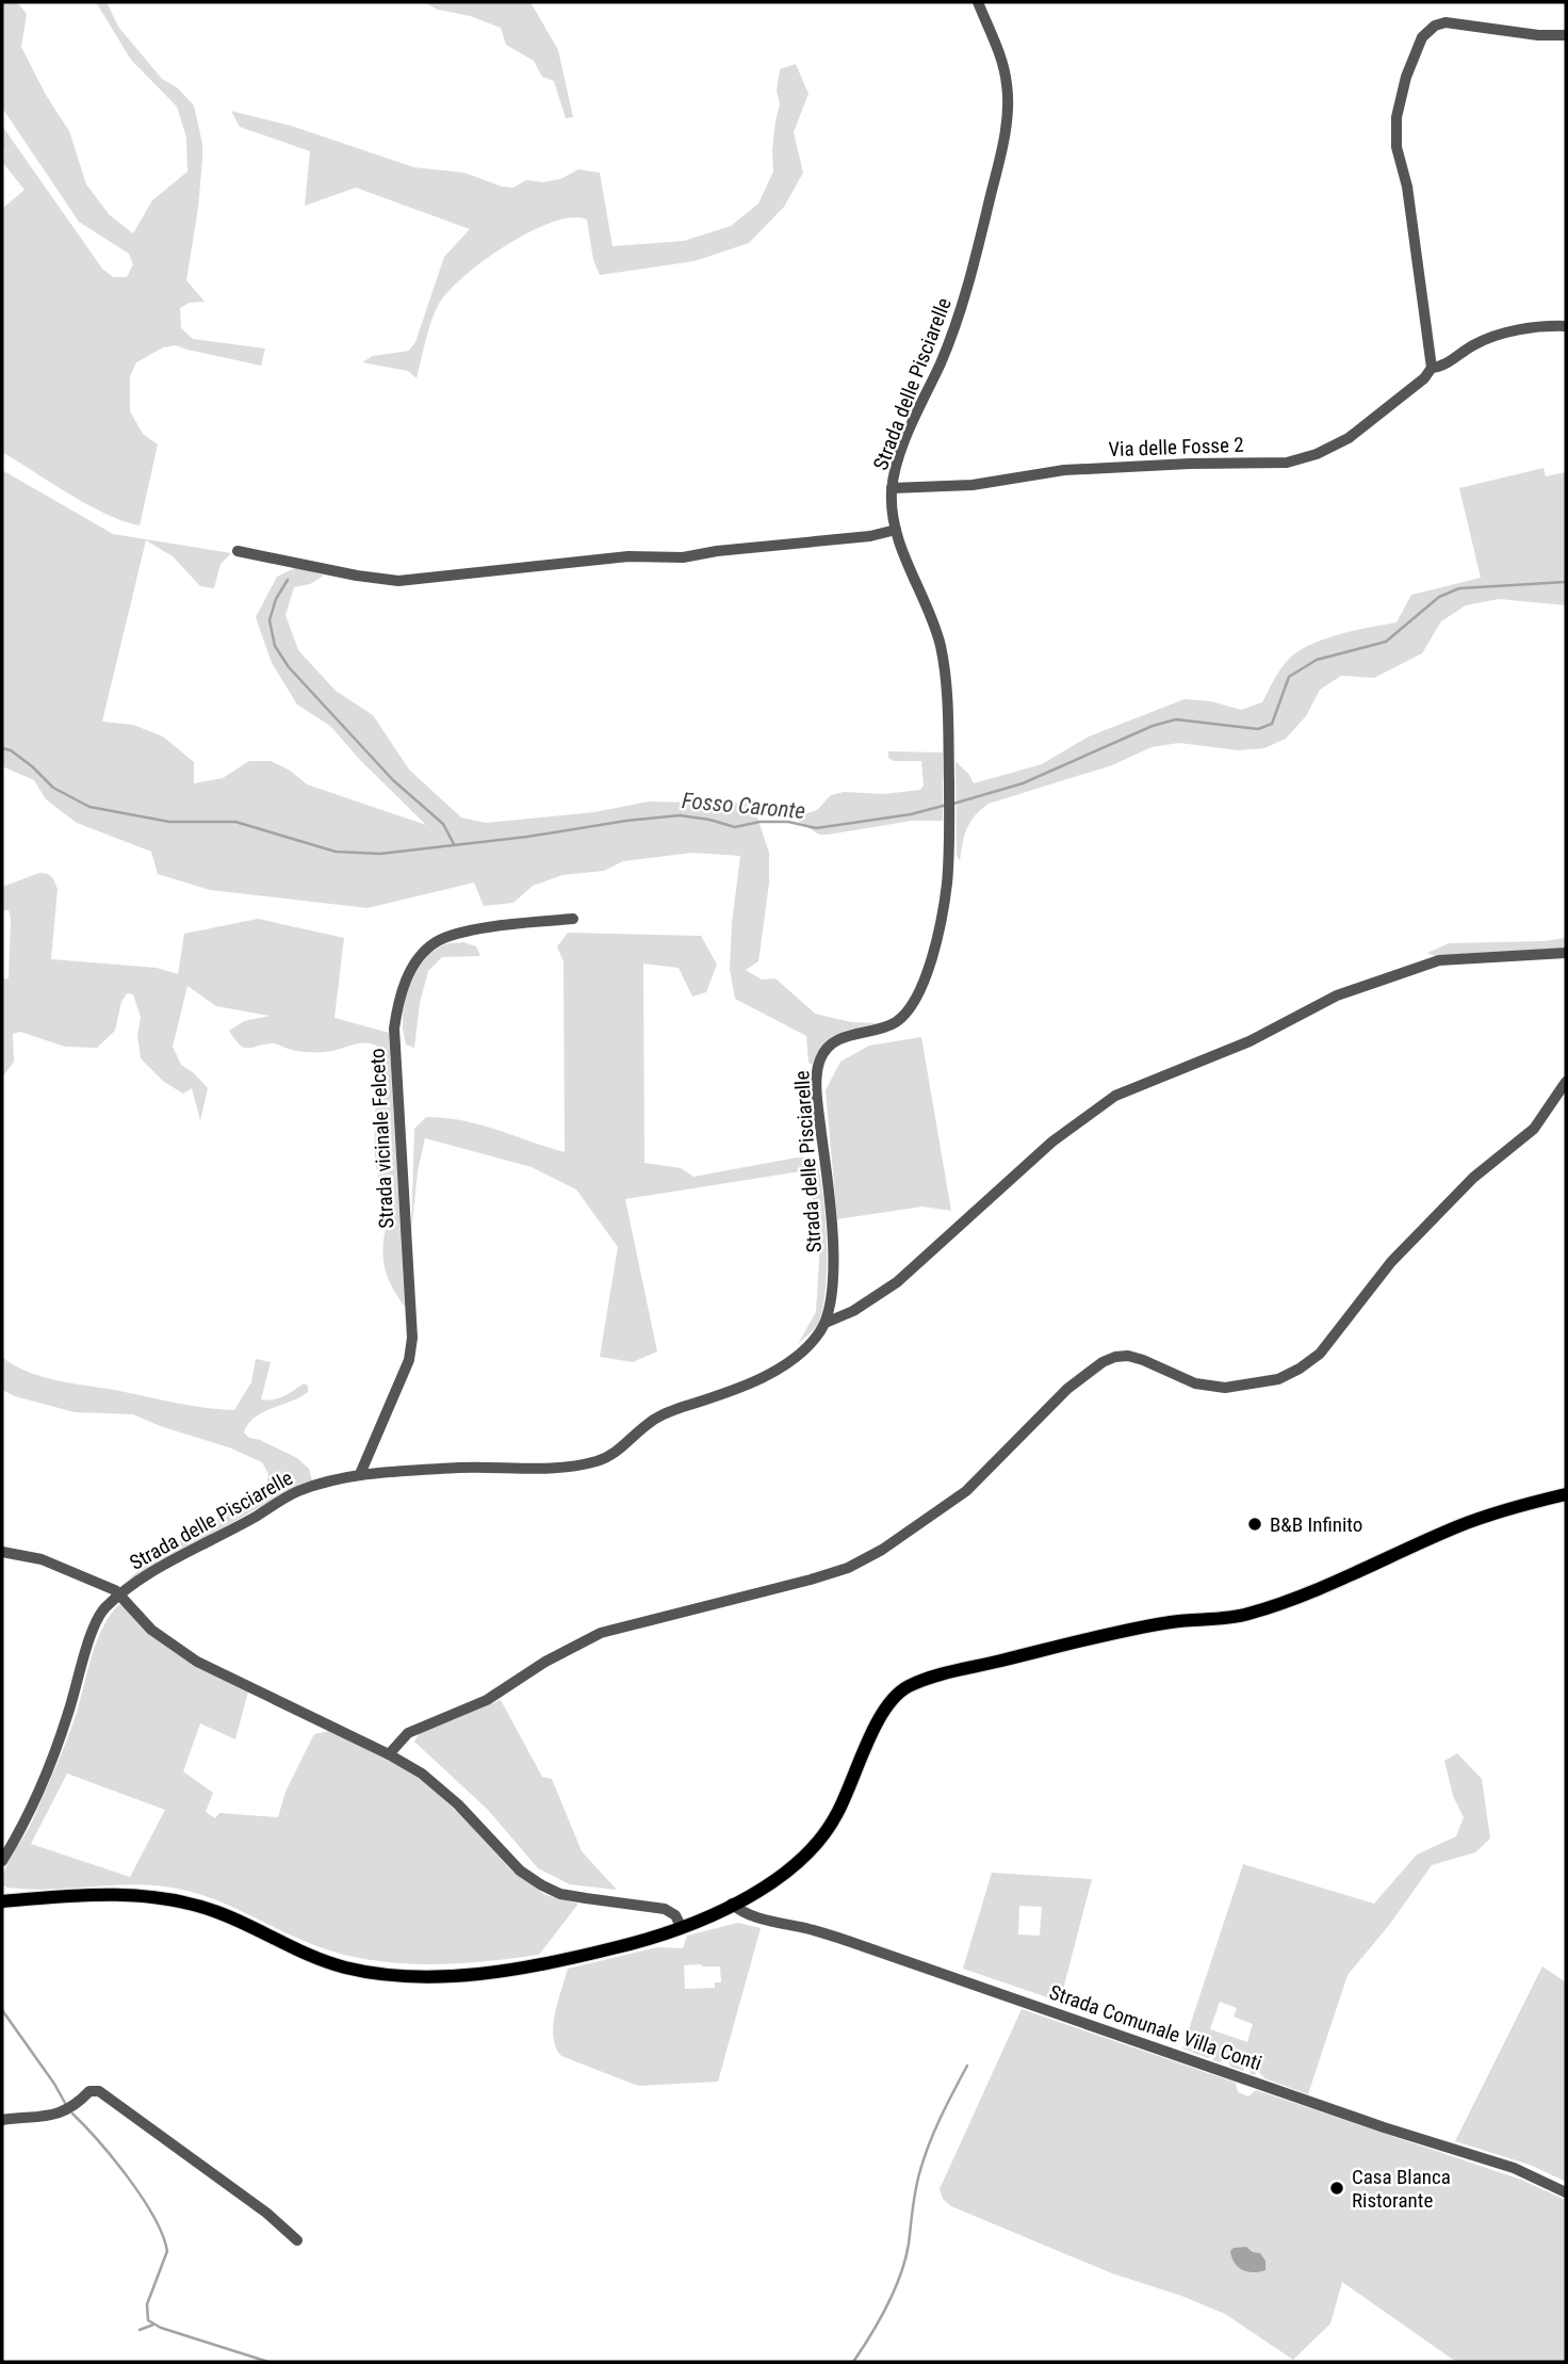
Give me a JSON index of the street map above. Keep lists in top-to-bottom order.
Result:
{
  "streets": {
    "street": [
      "Strada delle Pisciarelle",
      "Via delle Fosse 2",
      "Strada vicinale Felceto",
      "Strada Comunale Villa Conti"
    ]
  },
  "crossings": [
    ["Strada delle Pisciarelle", "Via delle Fosse 2"],
    ["Strada delle Pisciarelle", "Strada vicinale Felceto"]
  ],
  "water": ["Fosso Caronte"],
  "places": ["B&B Infinito", "Casa Blanca Ristorante"]
}
